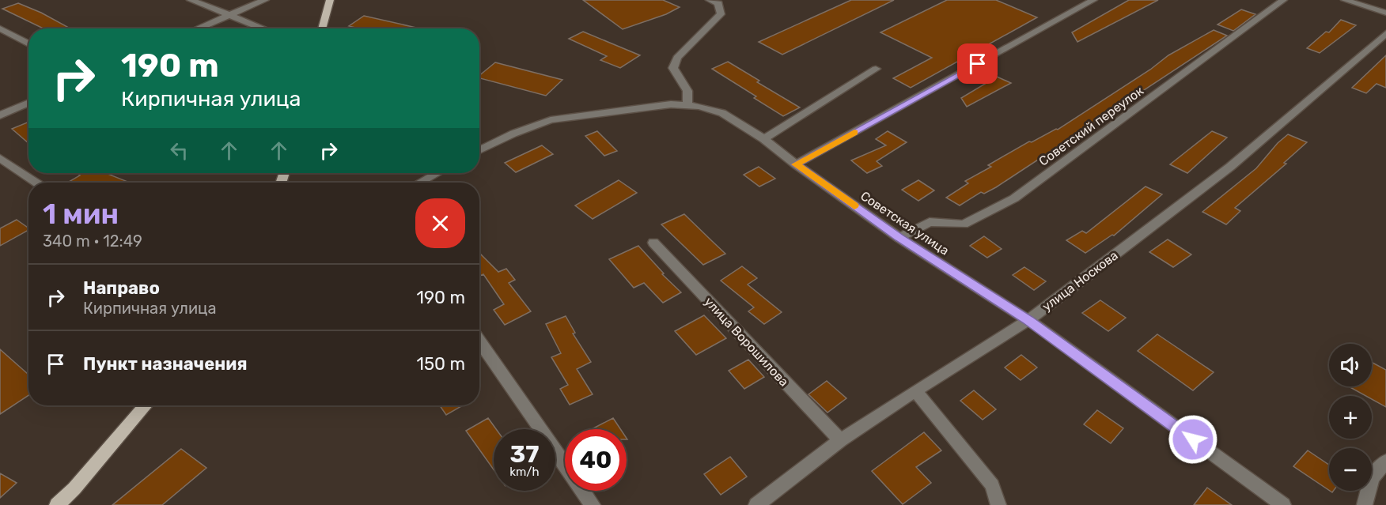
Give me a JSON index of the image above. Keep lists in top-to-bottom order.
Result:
{
  "streets": {
    "street": [
      "Советский переулок",
      "Советская улица",
      "улица Носкова",
      "улица Ворошилова"
    ]
  },
  "crossings": [
    ["Советский переулок", "Советская улица"],
    ["Советская улица", "улица Носкова"],
    ["улица Носкова", "улица Ворошилова"]
  ],
  "page": {
    "turn": ["190 m", "Кирпичная улица"],
    "heading": ["1 мин", "340 m · 12:49"],
    "list": [
      {
        "name": "Направо",
        "note": "Кирпичная улица",
        "value": "190 m"
      },
      {
        "name": "Пункт назначения",
        "value": "150 m"
      }
    ],
    "map_buttons": ["+", "−"],
    "speed": "37 km/h",
    "limit": "40"
  }
}
